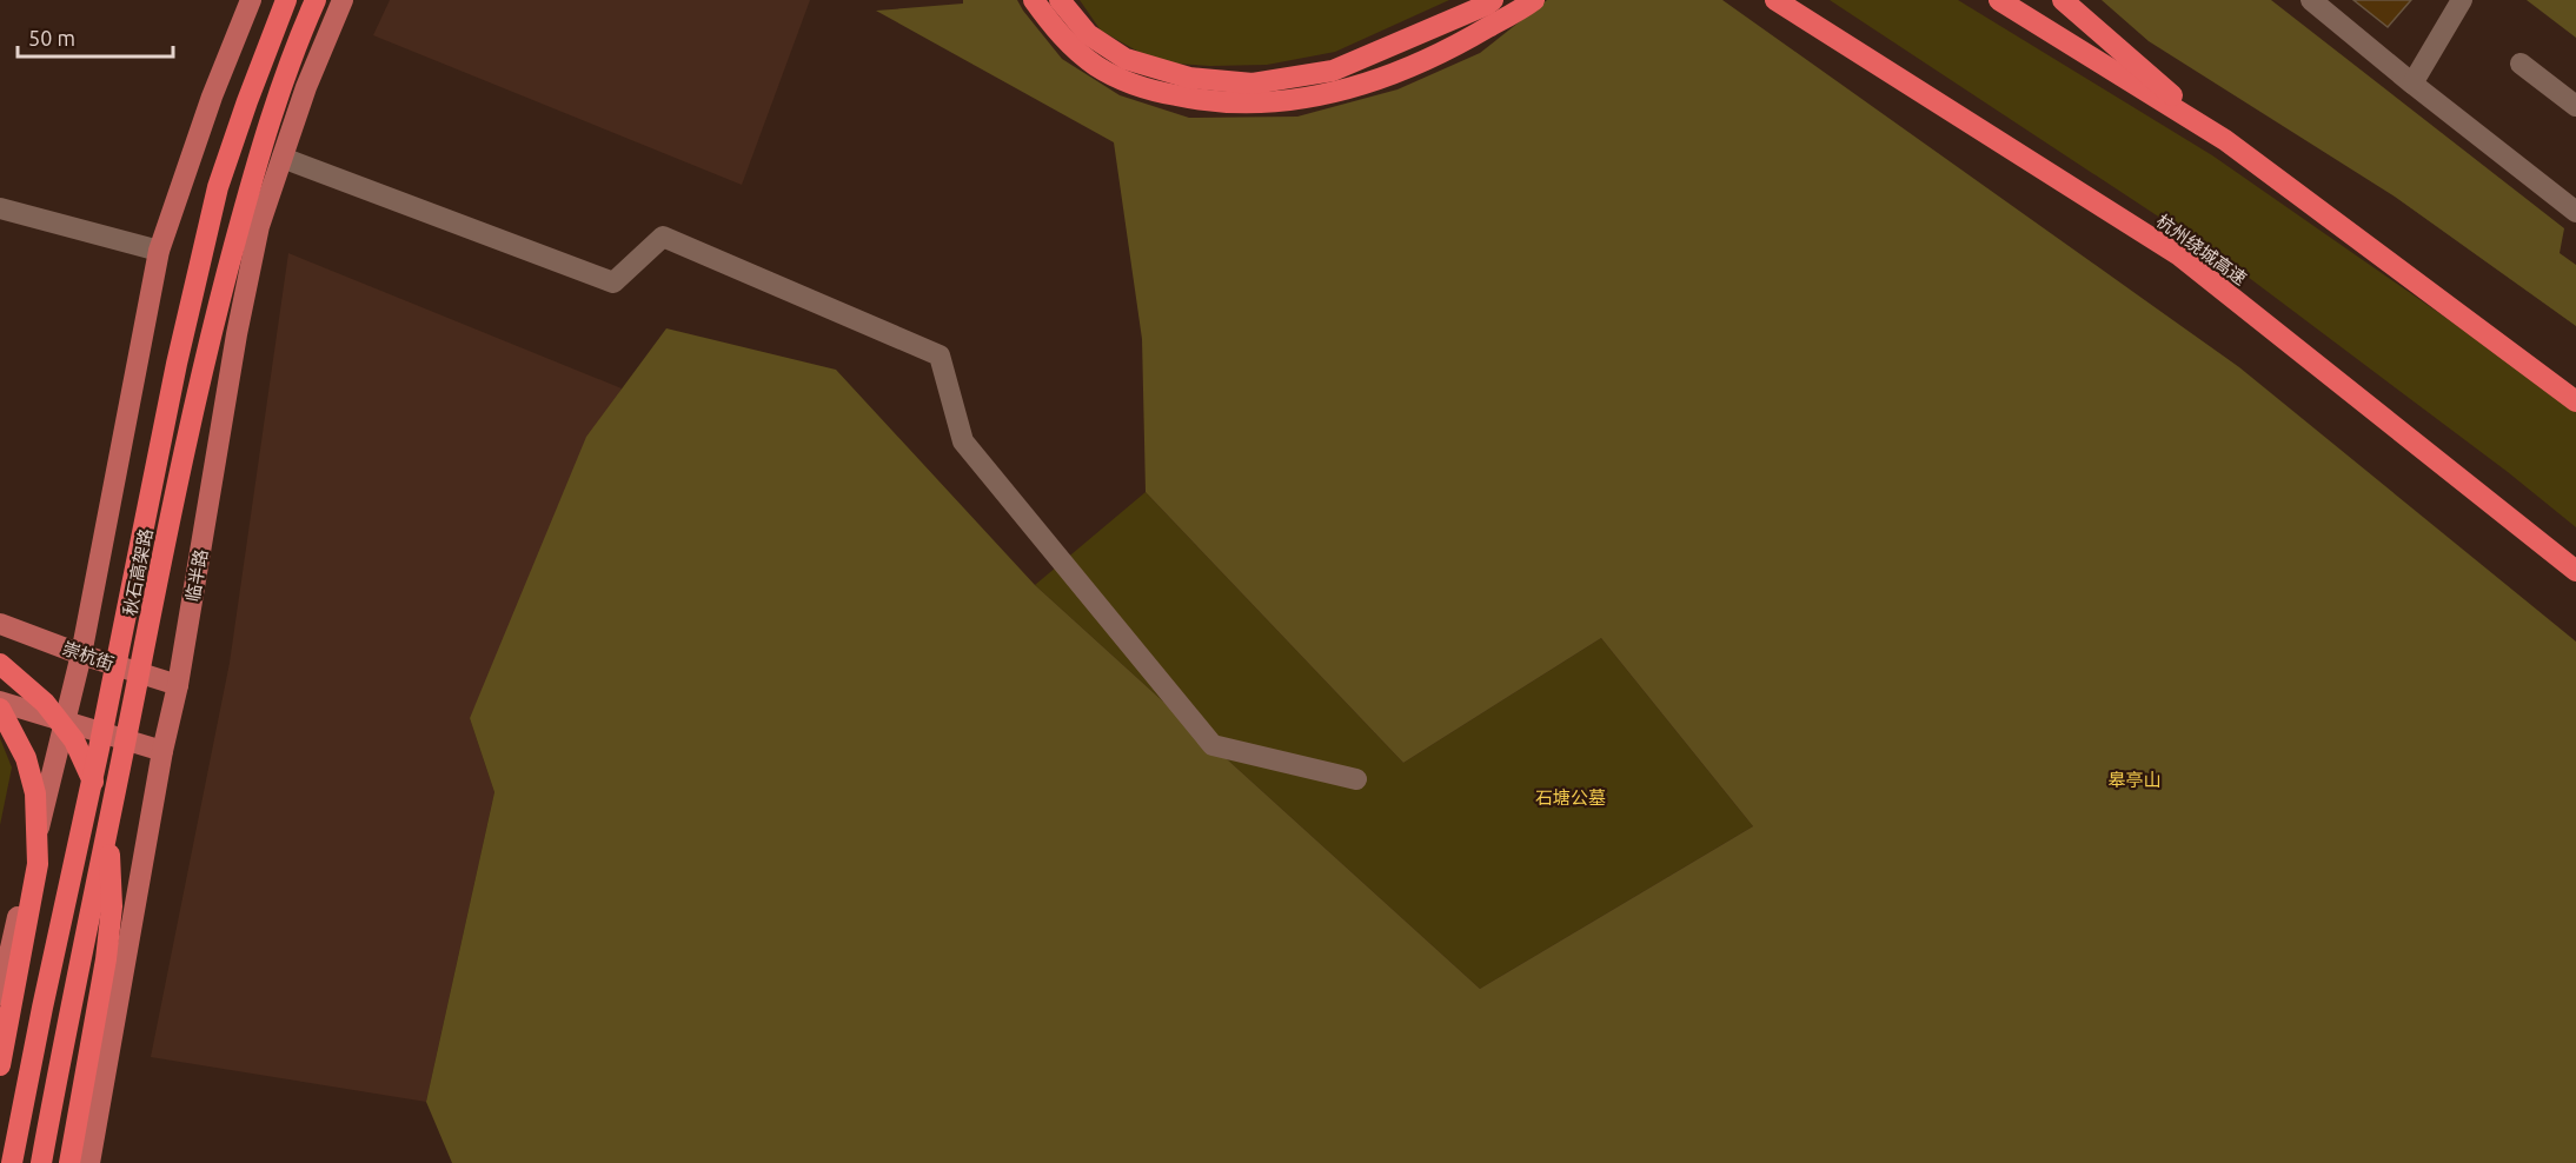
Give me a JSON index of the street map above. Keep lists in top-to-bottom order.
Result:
{
  "streets": {
    "highway": ["杭州绕城高速", "秋石高架路"],
    "main road": ["临半路", "崇杭街"]
  },
  "crossings": [
    ["临半路", "崇杭街"]
  ],
  "parks": ["皋亭山", "石塘公墓"],
  "scale_bar": "50 m"
}
